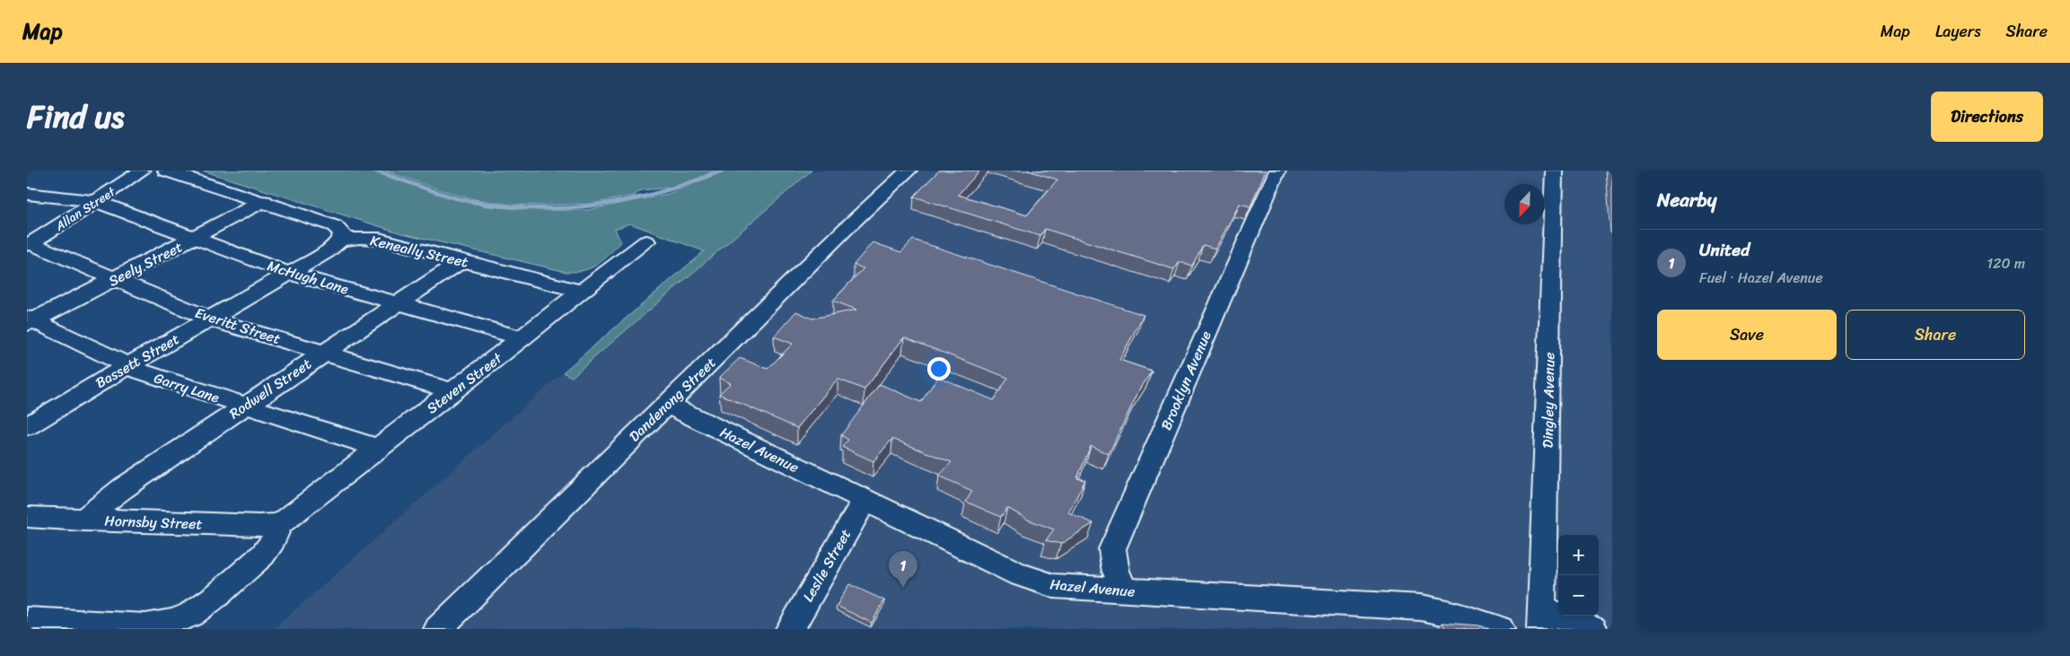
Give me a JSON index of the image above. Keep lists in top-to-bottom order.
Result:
{
  "streets": {
    "street": [
      "Allan Street",
      "Keneally Street",
      "Seely Street",
      "McHugh Lane",
      "Everitt Street",
      "Bassett Street",
      "Brooklyn Avenue",
      "Steven Street",
      "Garry Lane",
      "Rodwell Street",
      "Dandenong Street",
      "Dingley Avenue",
      "Hazel Avenue",
      "Hornsby Street",
      "Leslie Street"
    ]
  },
  "crossings": [
    ["Allan Street", "McHugh Lane"],
    ["Allan Street", "Everitt Street"],
    ["Keneally Street", "Bassett Street"],
    ["Keneally Street", "Steven Street"],
    ["Keneally Street", "Rodwell Street"],
    ["Seely Street", "McHugh Lane"],
    ["Seely Street", "Everitt Street"],
    ["Seely Street", "Garry Lane"],
    ["McHugh Lane", "Bassett Street"],
    ["McHugh Lane", "Steven Street"],
    ["McHugh Lane", "Rodwell Street"],
    ["Everitt Street", "Bassett Street"],
    ["Everitt Street", "Steven Street"],
    ["Everitt Street", "Rodwell Street"],
    ["Bassett Street", "Garry Lane"],
    ["Brooklyn Avenue", "Hazel Avenue"],
    ["Steven Street", "Garry Lane"],
    ["Steven Street", "Hornsby Street"],
    ["Garry Lane", "Rodwell Street"],
    ["Rodwell Street", "Hornsby Street"],
    ["Dandenong Street", "Hazel Avenue"],
    ["Hazel Avenue", "Leslie Street"]
  ],
  "north": "bottom",
  "page": {
    "header": "Map",
    "nav": ["Map", "Layers", "Share"],
    "title": "Find us",
    "buttons": [
      "Directions",
      ["Save", "Share"]
    ],
    "heading": "Nearby",
    "list": [
      {
        "mark": "1",
        "name": "United",
        "note": "Fuel · Hazel Avenue",
        "value": "120 m"
      }
    ],
    "map_buttons": ["+", "−"],
    "pins": "1"
  }
}
